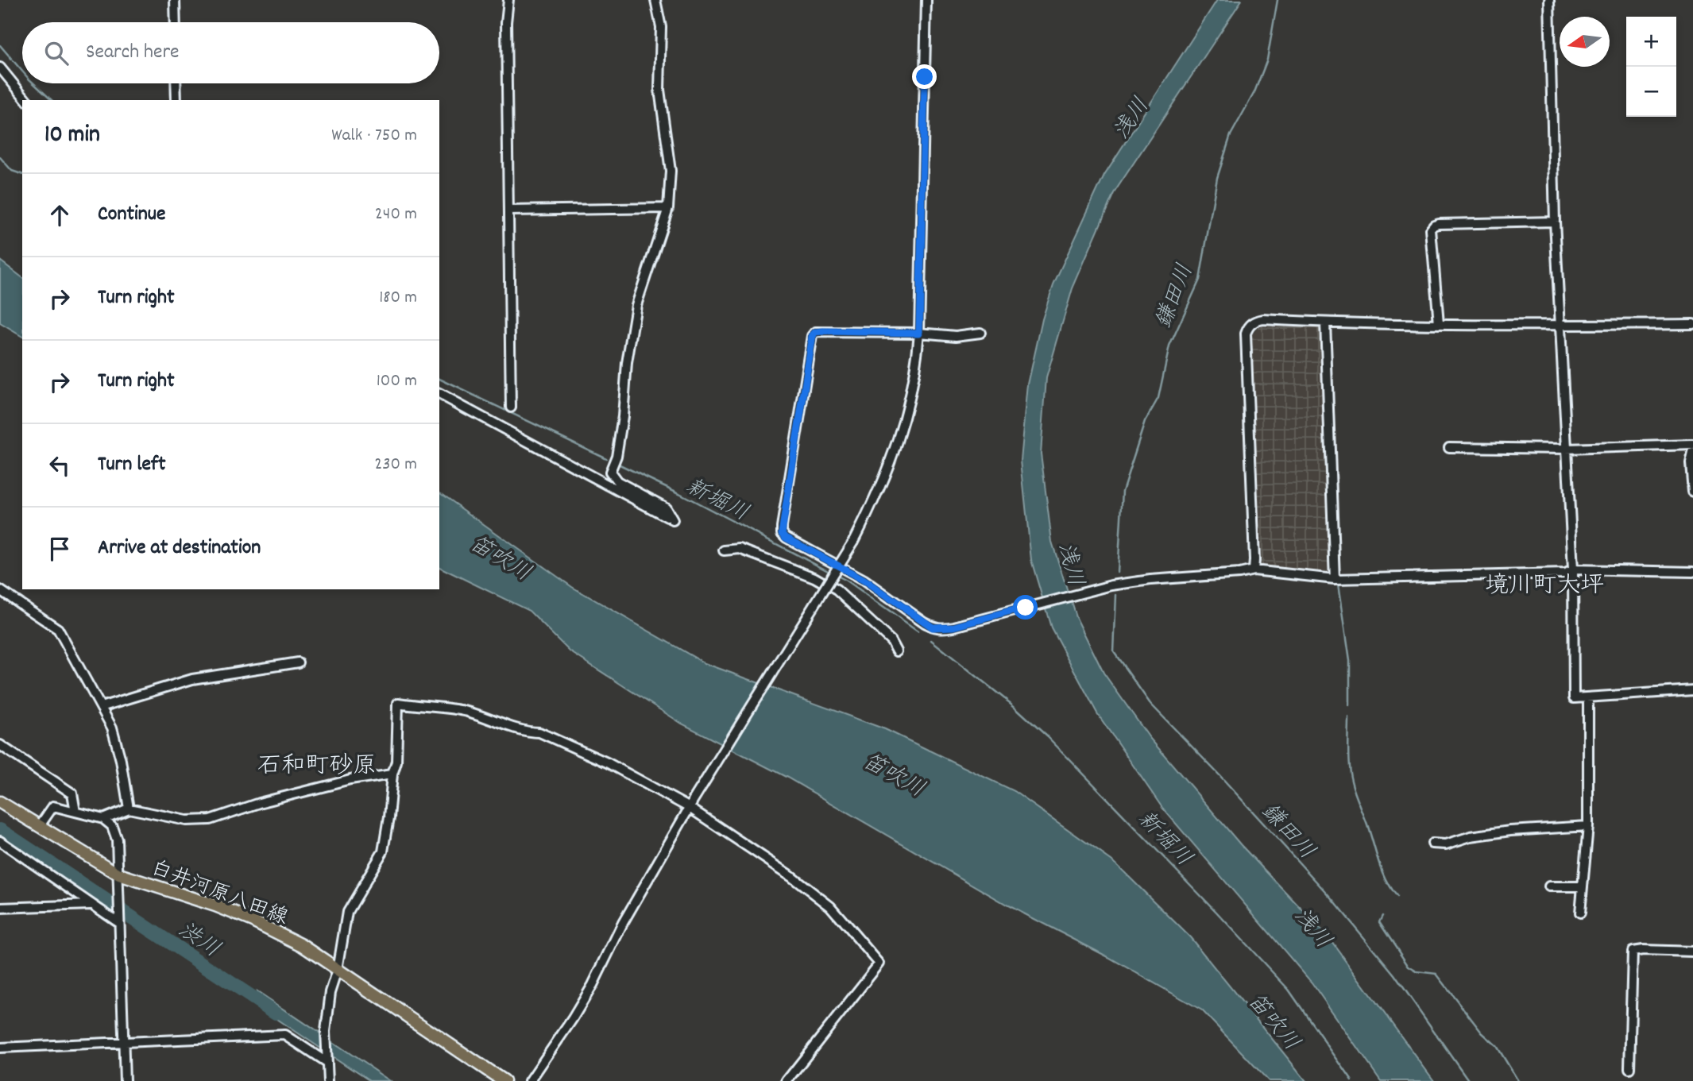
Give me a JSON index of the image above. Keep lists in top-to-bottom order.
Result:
{
  "streets": {
    "main road": ["白井河原八田線"]
  },
  "districts": ["境川町大坪", "石和町砂原"],
  "water": [
    "浅川",
    "鎌田川",
    "新堀川",
    "笛吹川",
    "渋川"
  ],
  "north": "left",
  "page": {
    "map_buttons": ["+", "−"],
    "search": "Search here",
    "heading": ["10 min", "Walk · 750 m"],
    "list": [
      ["Continue", "240 m"],
      ["Turn right", "180 m"],
      ["Turn right", "100 m"],
      ["Turn left", "230 m"],
      "Arrive at destination"
    ]
  }
}
